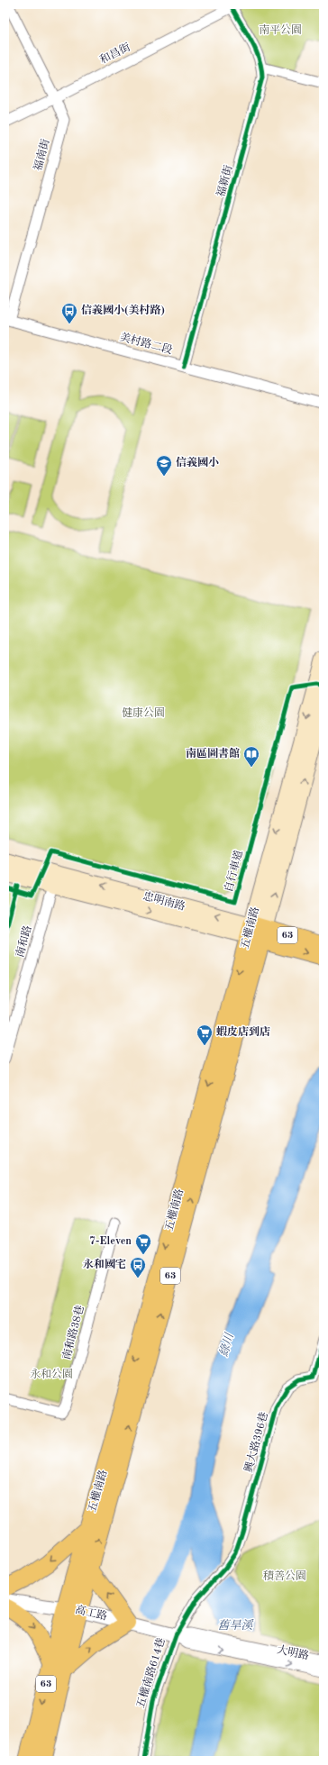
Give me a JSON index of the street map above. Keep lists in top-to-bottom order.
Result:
{
  "streets": {
    "main road": ["忠明南路", "五權南路", "63"],
    "street": [
      "和昌街",
      "福南街",
      "福新街",
      "美村路二段",
      "南和路",
      "南和路38巷",
      "興大路396巷",
      "高工路",
      "大明路",
      "五權南路614巷"
    ],
    "cycle path": ["自行車道"]
  },
  "crossings": [
    ["和昌街", "福南街"],
    ["和昌街", "福新街"],
    ["福南街", "美村路二段"],
    ["福新街", "美村路二段"],
    ["忠明南路", "五權南路"],
    ["忠明南路", "南和路"],
    ["五權南路", "高工路"],
    ["興大路396巷", "五權南路614巷"],
    ["高工路", "大明路"],
    ["高工路", "五權南路614巷"]
  ],
  "water": ["綠川", "舊旱溪"],
  "parks": [
    "南平公園",
    "健康公園",
    "永和公園",
    "積善公園"
  ],
  "places": {
    "bus stop": ["信義國小(美村路)", "永和國宅"],
    "school or university": ["信義國小"],
    "library": ["南區圖書館"],
    "supermarket": ["蝦皮店到店", "7-Eleven"]
  }
}
